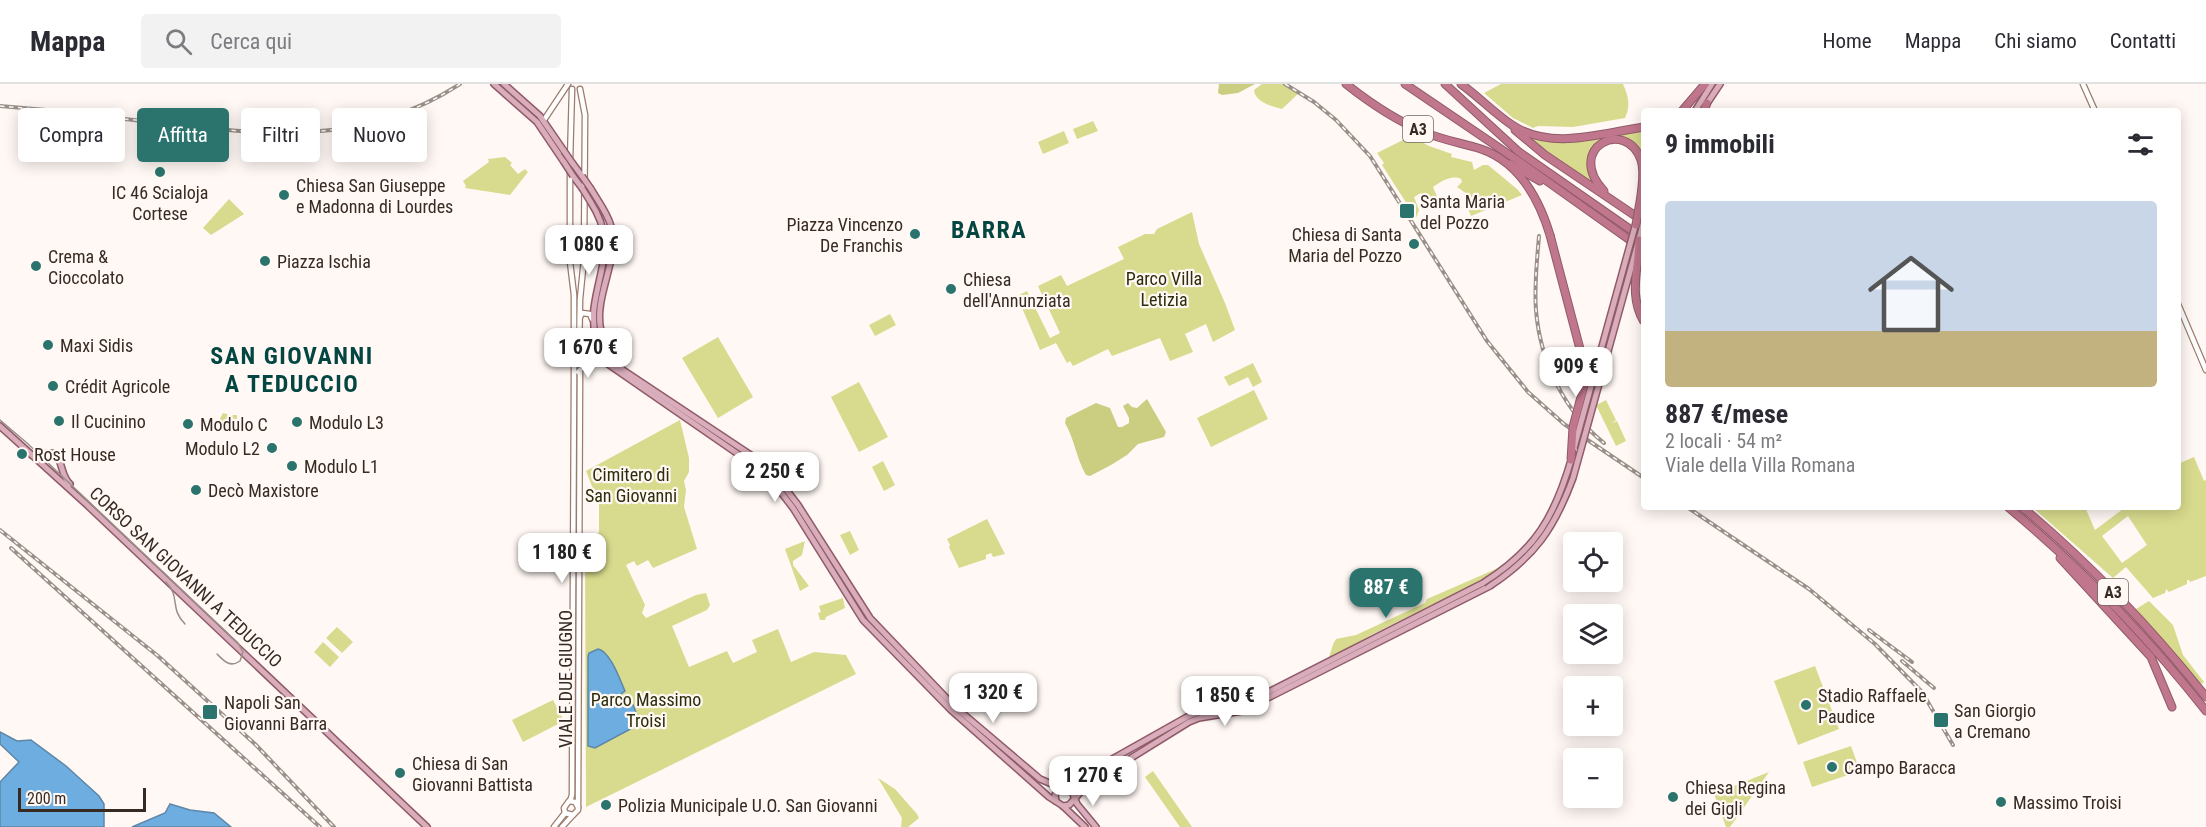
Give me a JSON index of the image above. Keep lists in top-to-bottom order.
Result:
{
  "streets": {
    "highway": ["A3"],
    "main road": ["CORSO SAN GIOVANNI A TEDUCCIO"],
    "street": ["VIALE DUE GIUGNO"]
  },
  "districts": ["BARRA", "SAN GIOVANNI A TEDUCCIO"],
  "parks": ["Parco Villa Letizia", "Cimitero di San Giovanni", "Parco Massimo Troisi"],
  "places": {
    "other": [
      "IC 46 Scialoja Cortese",
      "Chiesa San Giuseppe e Madonna di Lourdes",
      "Piazza Vincenzo De Franchis",
      "Chiesa di Santa Maria del Pozzo",
      "Piazza Ischia",
      "Crema & Cioccolato",
      "Chiesa dell'Annunziata",
      "Maxi Sidis",
      "Crédit Agricole",
      "Il Cucinino",
      "Modulo L3",
      "Modulo C",
      "Modulo L2",
      "Rost House",
      "Modulo L1",
      "Decò Maxistore",
      "Stadio Raffaele Paudice",
      "Campo Baracca",
      "Chiesa di San Giovanni Battista",
      "Chiesa Regina dei Gigli",
      "Massimo Troisi",
      "Polizia Municipale U.O. San Giovanni"
    ],
    "transit": ["Santa Maria del Pozzo", "Napoli San Giovanni Barra", "San Giorgio a Cremano"]
  },
  "scale_bar": "200 m",
  "page": {
    "header": "Mappa",
    "search": "Cerca qui",
    "nav": [
      "Home",
      "Mappa",
      "Chi siamo",
      "Contatti"
    ],
    "chip": [
      "Compra",
      "Affitta",
      "Filtri",
      "Nuovo"
    ],
    "heading": "9 immobili",
    "list": [
      {
        "name": "887 €/mese",
        "note": "2 locali · 54 m² · Viale della Villa Romana"
      }
    ],
    "price": [
      "1 080 €",
      "1 670 €",
      "909 €",
      "2 250 €",
      "1 180 €",
      "887 €",
      "1 320 €",
      "1 850 €",
      "1 270 €"
    ],
    "map_buttons": ["+", "−"],
    "scale": "200 m"
  }
}
